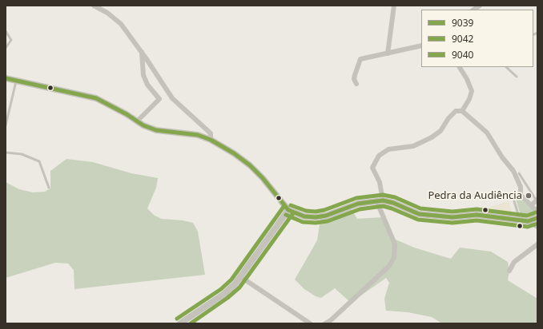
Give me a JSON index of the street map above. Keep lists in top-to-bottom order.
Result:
{
  "places": ["Pedra da Audiência"],
  "lines": ["transit line 9039", "transit line 9040", "transit line 9042"],
  "legend": ["9039", "9042", "9040"]
}
